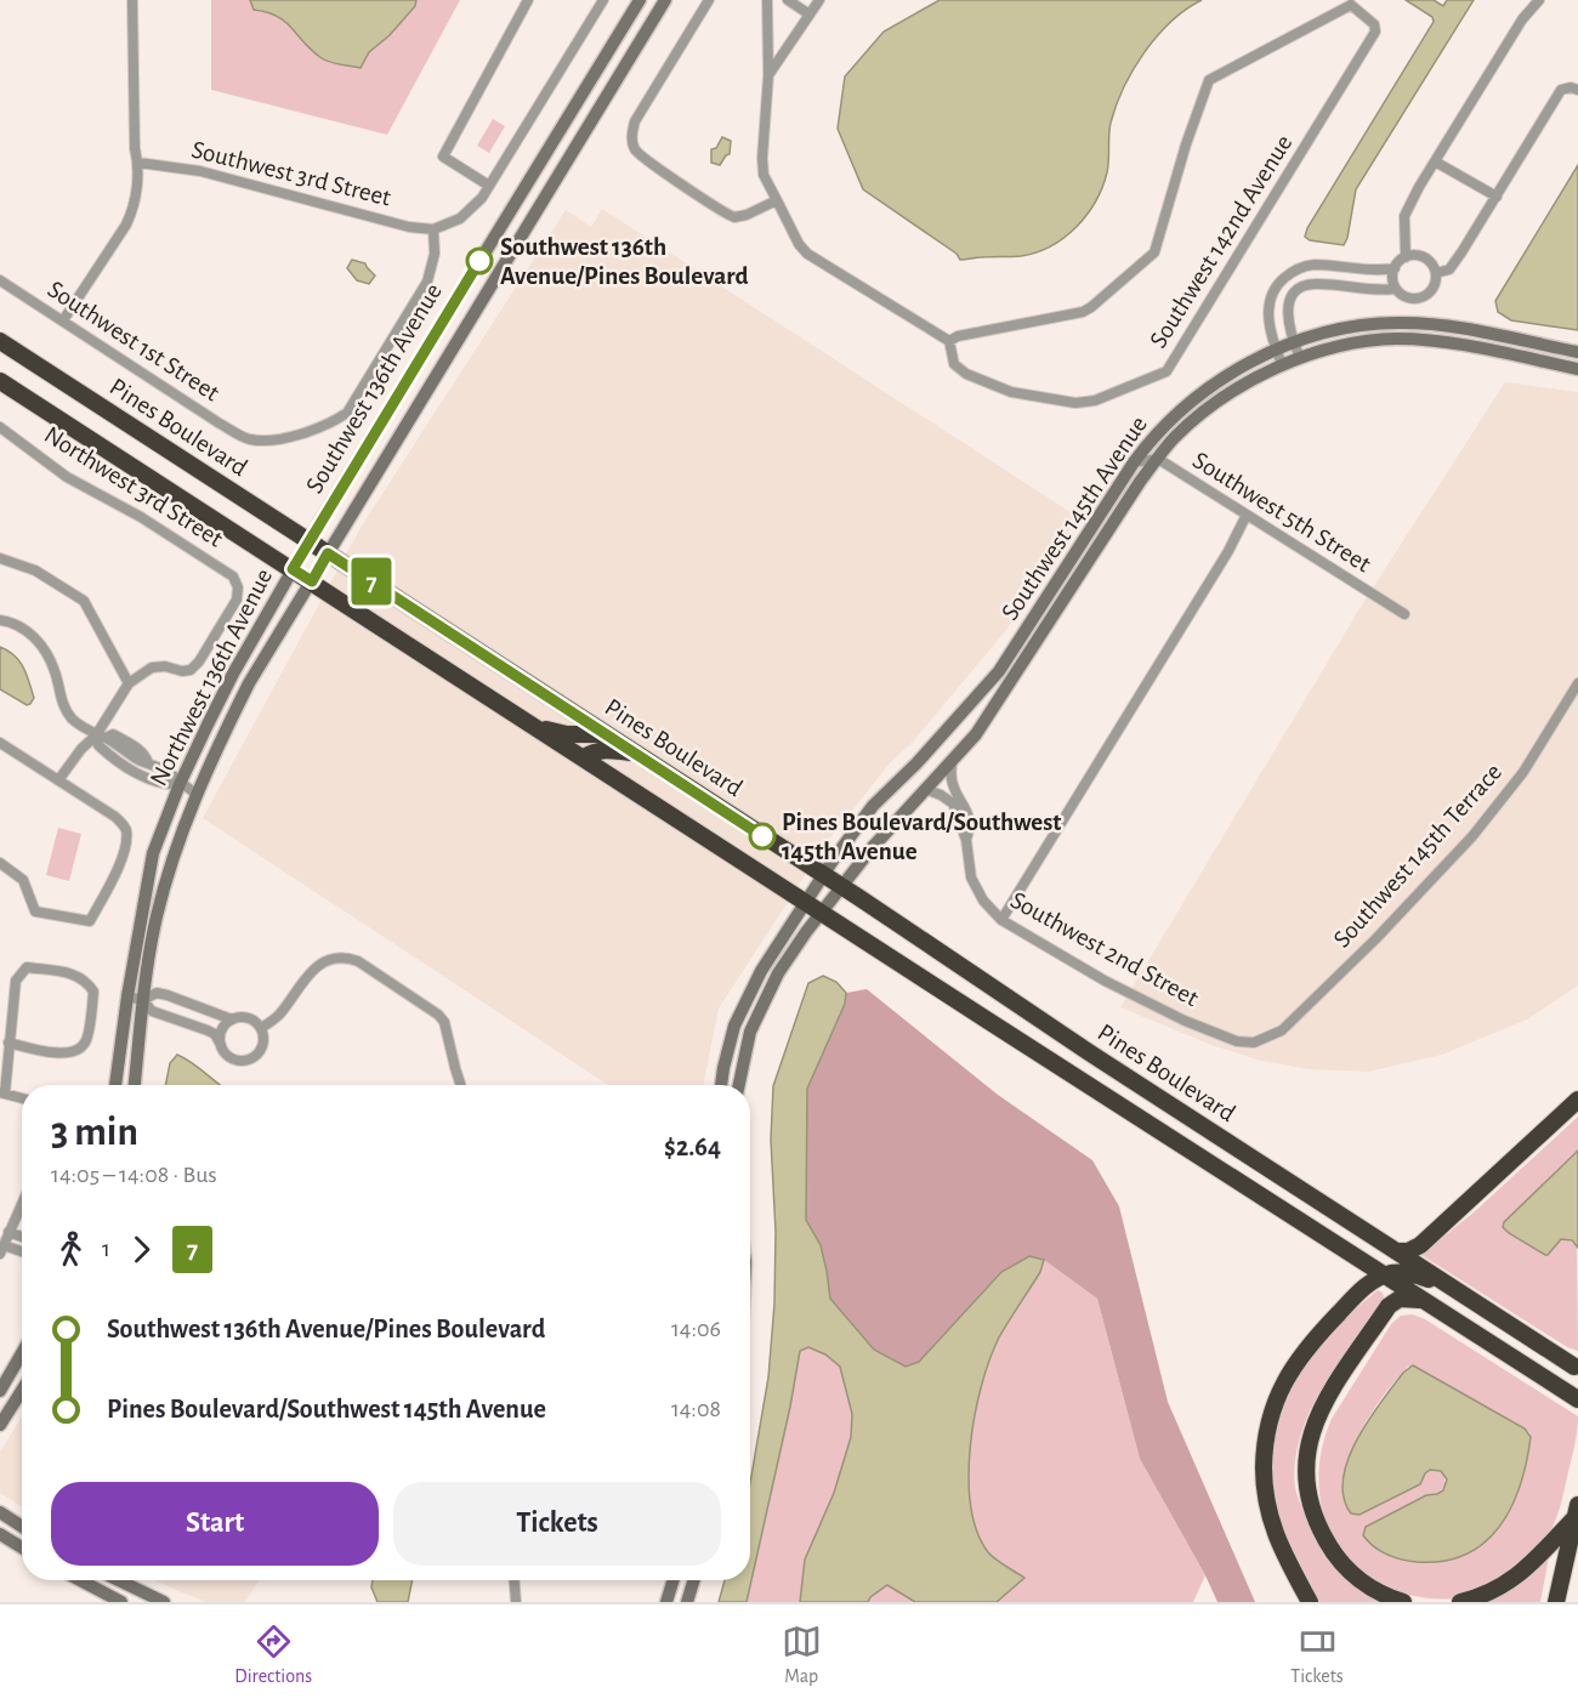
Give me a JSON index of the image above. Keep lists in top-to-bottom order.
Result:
{
  "streets": {
    "highway": ["Pines Boulevard"],
    "street": [
      "Southwest 3rd Street",
      "Southwest 142nd Avenue",
      "Southwest 1st Street",
      "Southwest 136th Avenue",
      "Northwest 3rd Street",
      "Southwest 5th Street",
      "Southwest 145th Avenue",
      "Northwest 136th Avenue",
      "Southwest 145th Terrace",
      "Southwest 2nd Street"
    ]
  },
  "crossings": [
    ["Southwest 3rd Street", "Southwest 1st Street"],
    ["Southwest 136th Avenue", "Pines Boulevard"],
    ["Southwest 136th Avenue", "Northwest 136th Avenue"],
    ["Pines Boulevard", "Southwest 145th Avenue"],
    ["Pines Boulevard", "Northwest 136th Avenue"],
    ["Southwest 5th Street", "Southwest 145th Avenue"],
    ["Southwest 145th Avenue", "Southwest 2nd Street"],
    ["Southwest 145th Terrace", "Southwest 2nd Street"]
  ],
  "places": ["Southwest 136th Avenue/Pines Boulevard", "Pines Boulevard/Southwest 145th Avenue"],
  "lines": ["bus line 7"],
  "page": {
    "on_map": "7",
    "heading": ["3 min", "14:05 – 14:08 · Bus", "$2.64"],
    "legs": ["1", "7"],
    "list": [
      {
        "name": "Southwest 136th Avenue/Pines Boulevard",
        "value": "14:06"
      },
      {
        "name": "Pines Boulevard/Southwest 145th Avenue",
        "value": "14:08"
      }
    ],
    "buttons": ["Start", "Tickets"],
    "tabs": ["Directions", "Map", "Tickets"]
  }
}
